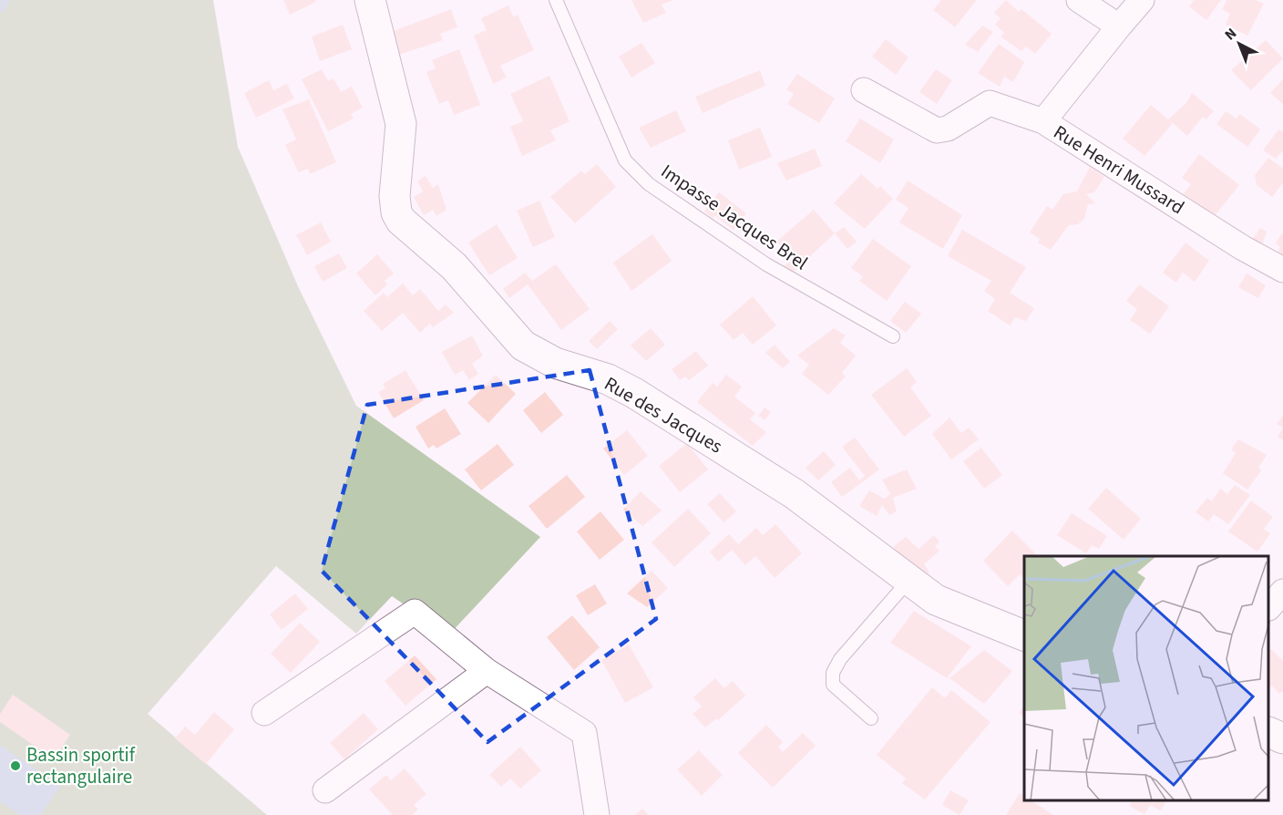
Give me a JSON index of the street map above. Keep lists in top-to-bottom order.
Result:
{
  "streets": {
    "street": ["Rue Henri Mussard", "Rue des Jacques"],
    "lane": ["Impasse Jacques Brel"]
  },
  "places": ["Bassin sportif rectangulaire"],
  "north": "top left"
}
